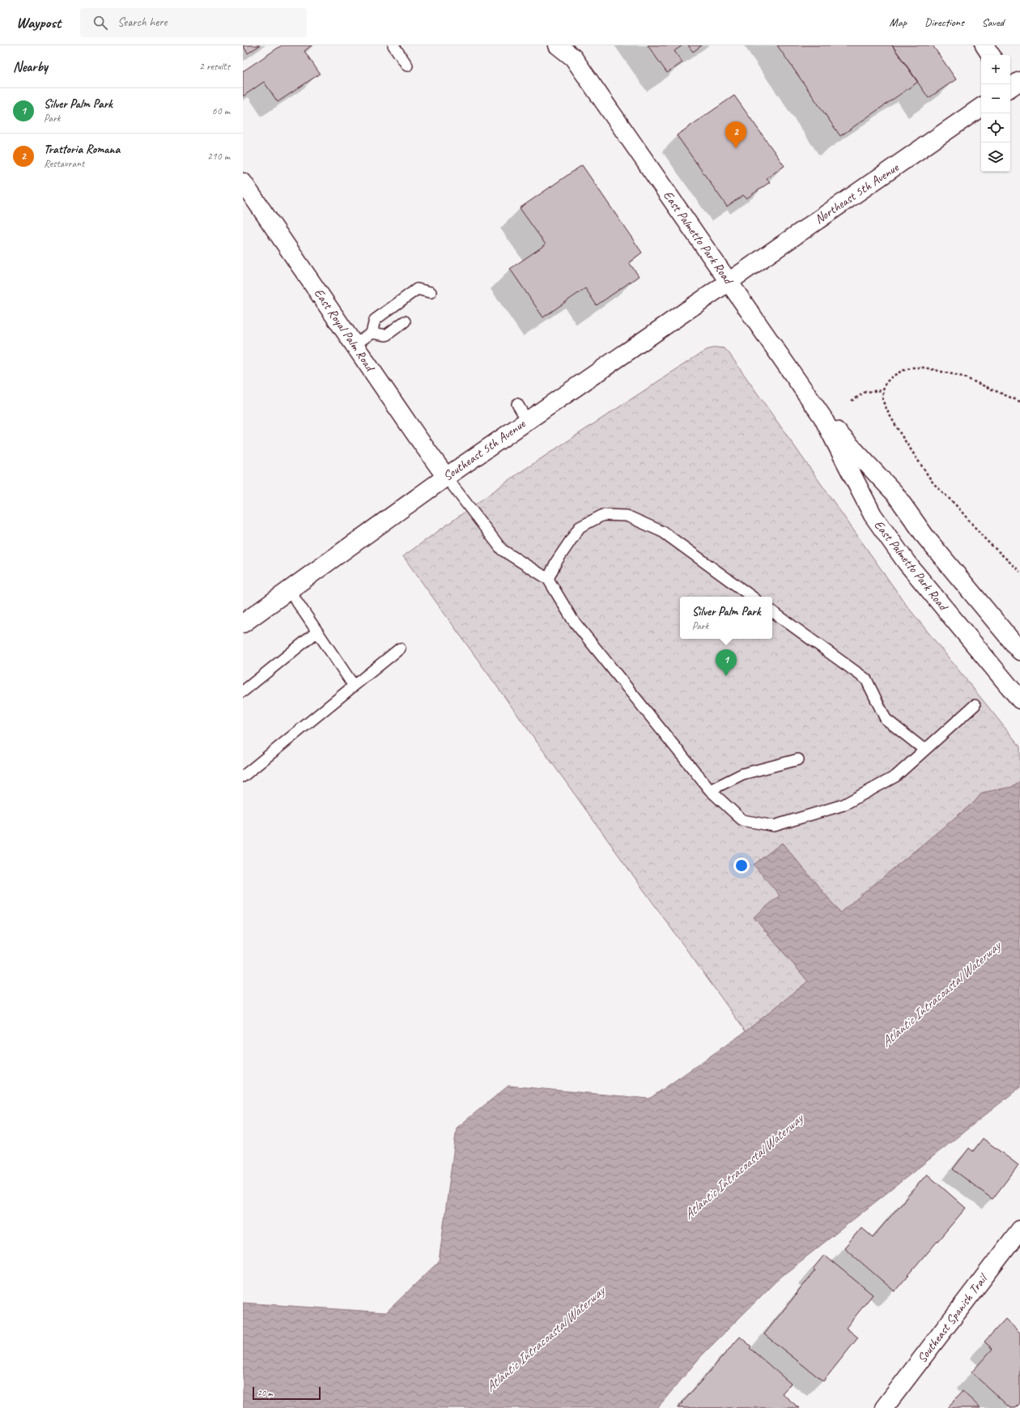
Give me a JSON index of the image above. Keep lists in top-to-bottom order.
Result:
{
  "streets": {
    "street": [
      "Northeast 5th Avenue",
      "East Palmetto Park Road",
      "East Royal Palm Road",
      "Southeast 5th Avenue",
      "Southeast Spanish Trail"
    ]
  },
  "crossings": [
    ["Northeast 5th Avenue", "East Palmetto Park Road"],
    ["Northeast 5th Avenue", "Southeast 5th Avenue"],
    ["East Palmetto Park Road", "Southeast 5th Avenue"],
    ["East Royal Palm Road", "Southeast 5th Avenue"]
  ],
  "water": ["Atlantic Intracoastal Waterway"],
  "scale_bar": "20 m",
  "page": {
    "header": "Waypost",
    "search": "Search here",
    "nav": ["Map", "Directions", "Saved"],
    "heading": ["Nearby", "2 results"],
    "map_buttons": ["+", "−"],
    "list": [
      {
        "mark": "1",
        "name": "Silver Palm Park",
        "note": "Park",
        "value": "60 m"
      },
      {
        "mark": "2",
        "name": "Trattoria Romana",
        "note": "Restaurant",
        "value": "210 m"
      }
    ],
    "pins": ["2", "1"],
    "popup": ["Silver Palm Park", "Park"],
    "scale": "20 m"
  }
}
